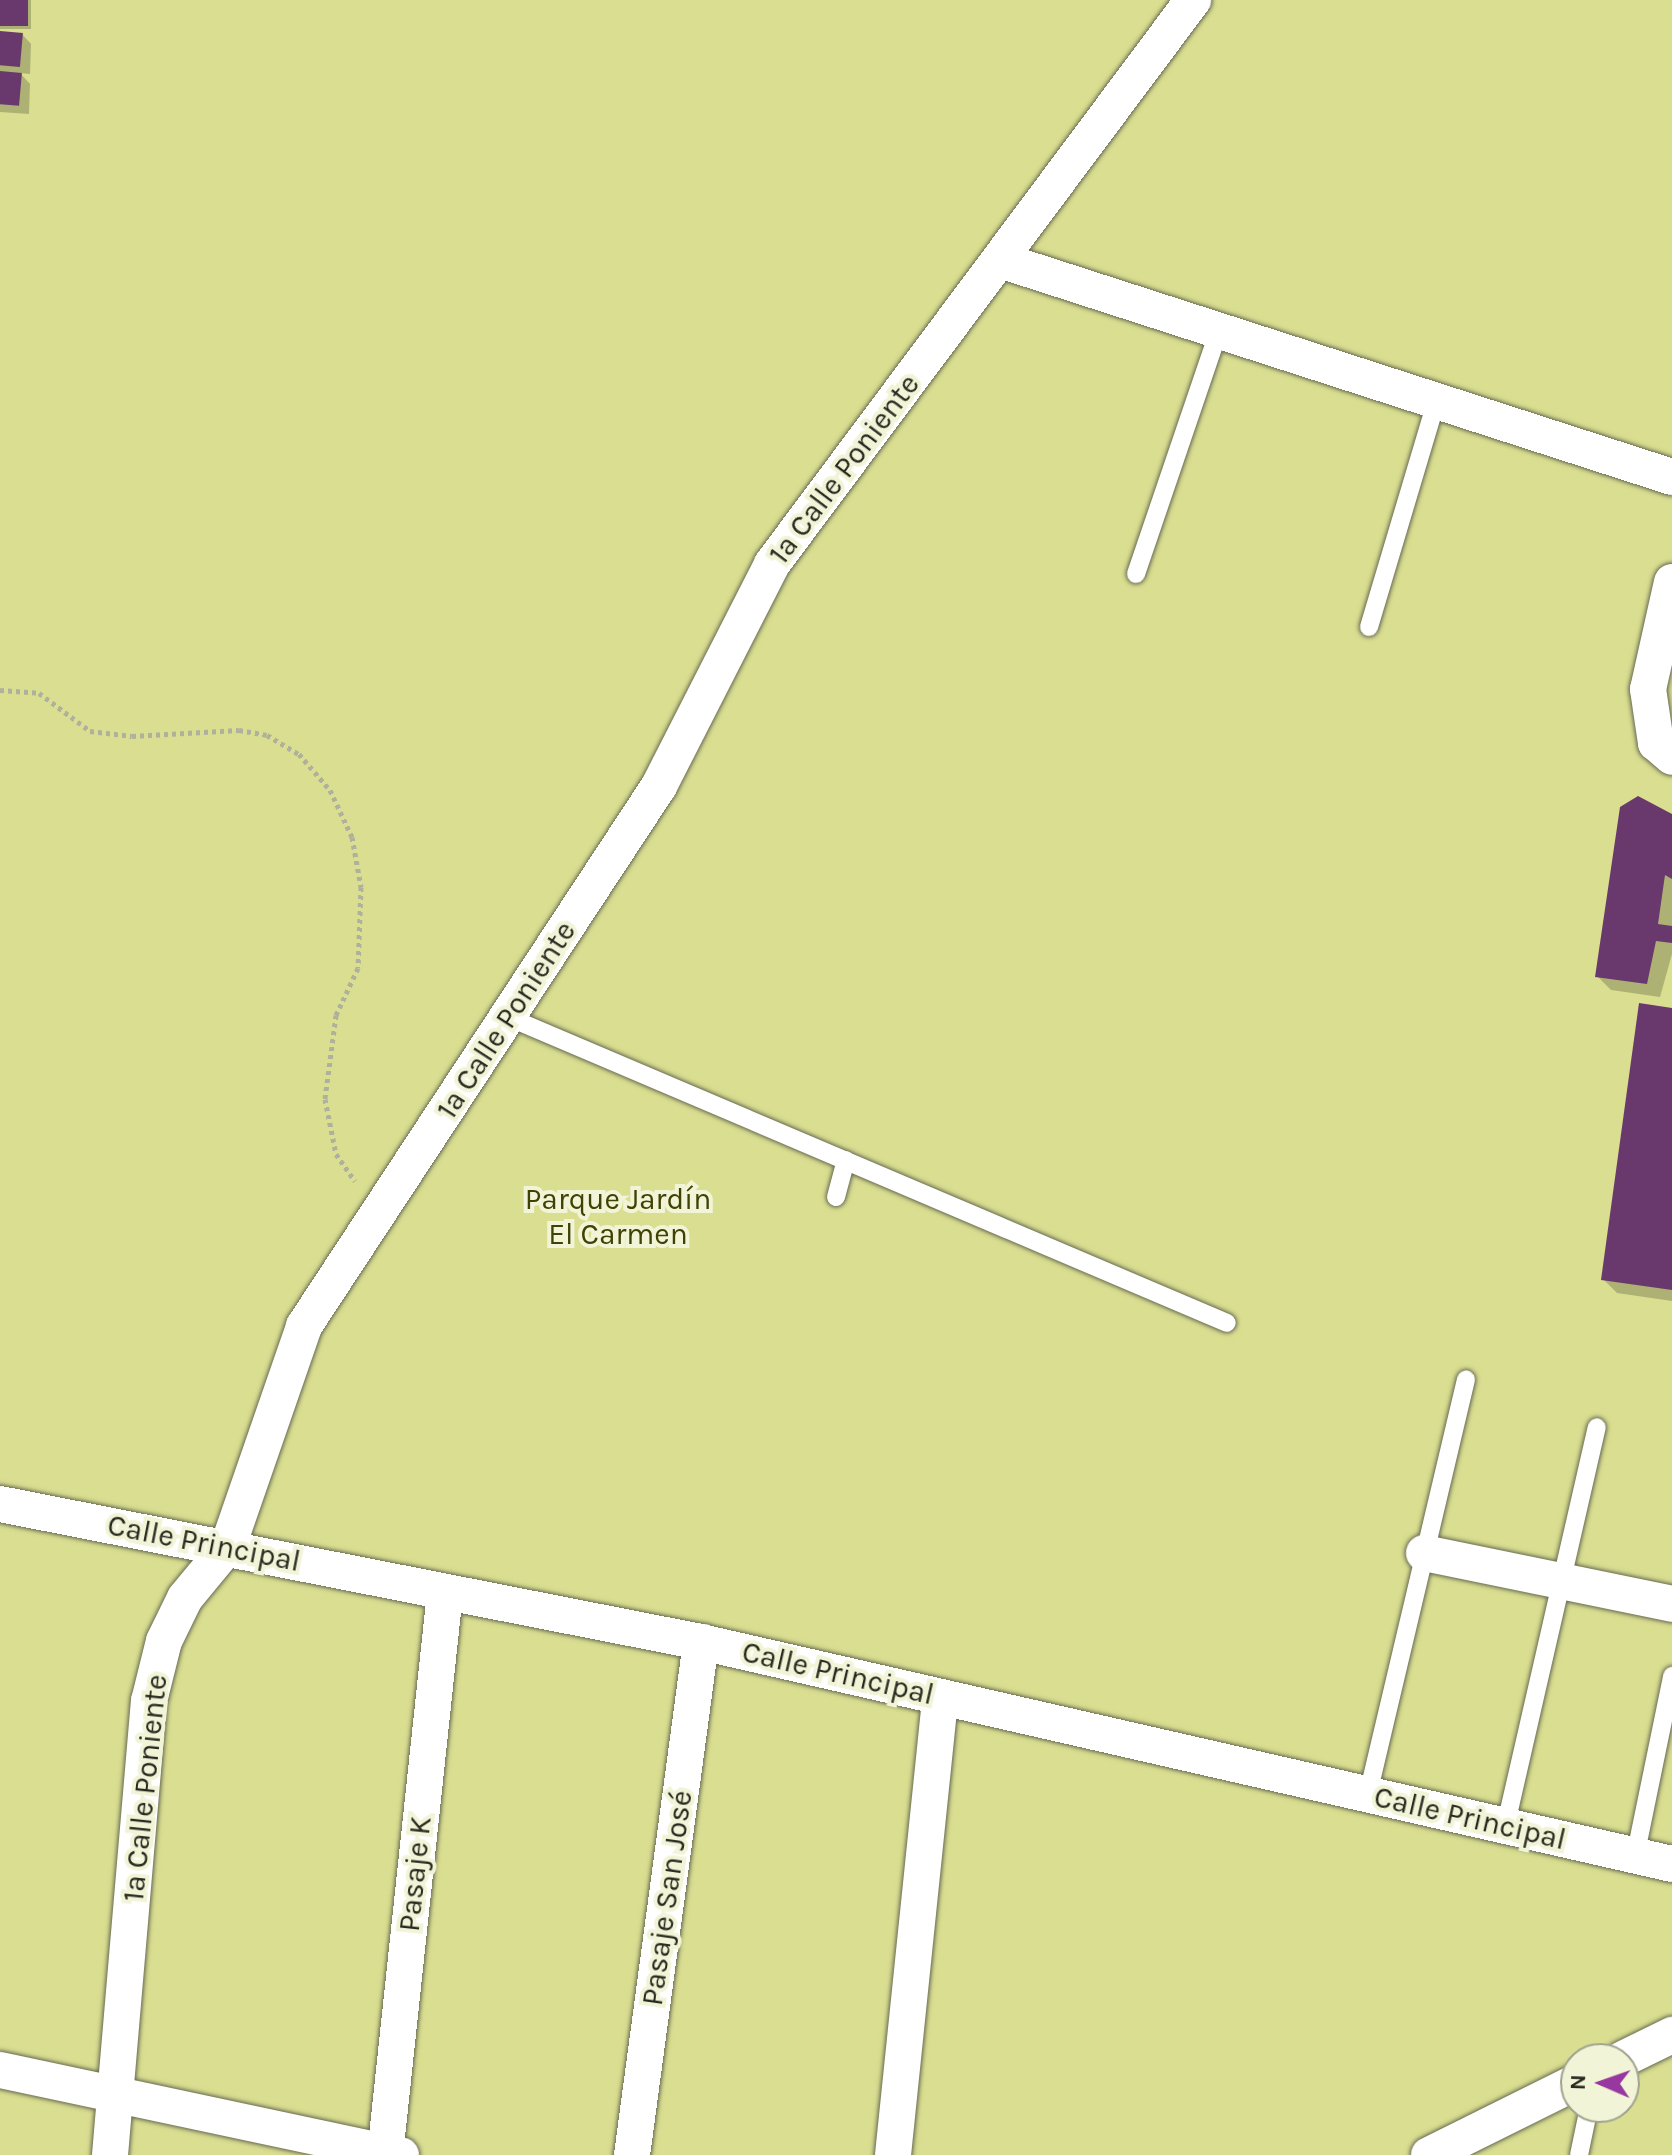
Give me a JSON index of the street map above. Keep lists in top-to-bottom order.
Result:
{
  "streets": {
    "street": [
      "1a Calle Poniente",
      "Calle Principal",
      "Pasaje K",
      "Pasaje San José"
    ]
  },
  "crossings": [
    ["1a Calle Poniente", "Calle Principal"],
    ["Calle Principal", "Pasaje K"],
    ["Calle Principal", "Pasaje San José"]
  ],
  "parks": ["Parque Jardín El Carmen"],
  "north": "left"
}
